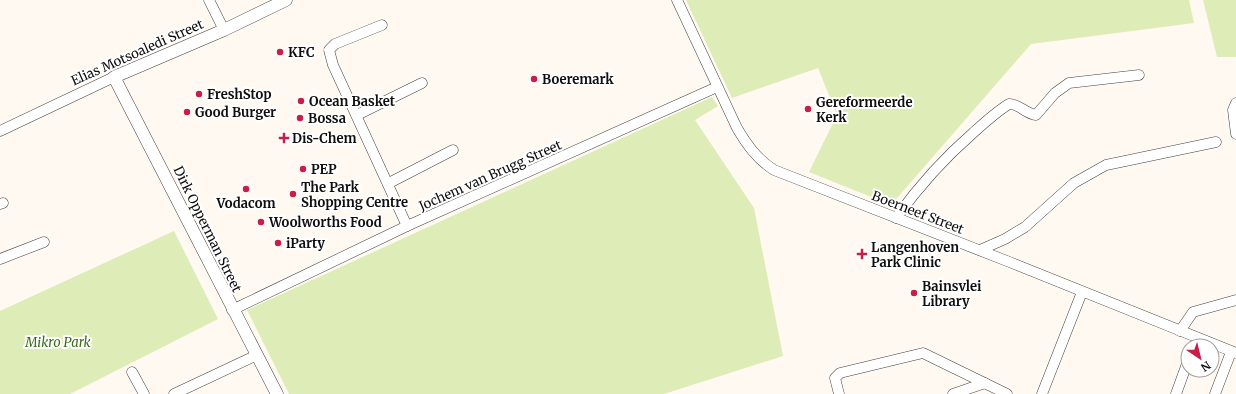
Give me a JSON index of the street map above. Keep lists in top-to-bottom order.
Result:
{
  "streets": {
    "street": [
      "Elias Motsoaledi Street",
      "Jochem van Brugg Street",
      "Boerneef Street",
      "Dirk Opperman Street"
    ]
  },
  "crossings": [
    ["Elias Motsoaledi Street", "Dirk Opperman Street"],
    ["Jochem van Brugg Street", "Boerneef Street"],
    ["Jochem van Brugg Street", "Dirk Opperman Street"]
  ],
  "parks": ["Mikro Park"],
  "places": {
    "other": [
      "KFC",
      "Boeremark",
      "FreshStop",
      "Ocean Basket",
      "Gereformeerde Kerk",
      "Good Burger",
      "Bossa",
      "PEP",
      "Vodacom",
      "The Park Shopping Centre",
      "Woolworths Food",
      "iParty",
      "Bainsvlei Library"
    ],
    "health": ["Dis-Chem", "Langenhoven Park Clinic"]
  },
  "north": "bottom right"
}
